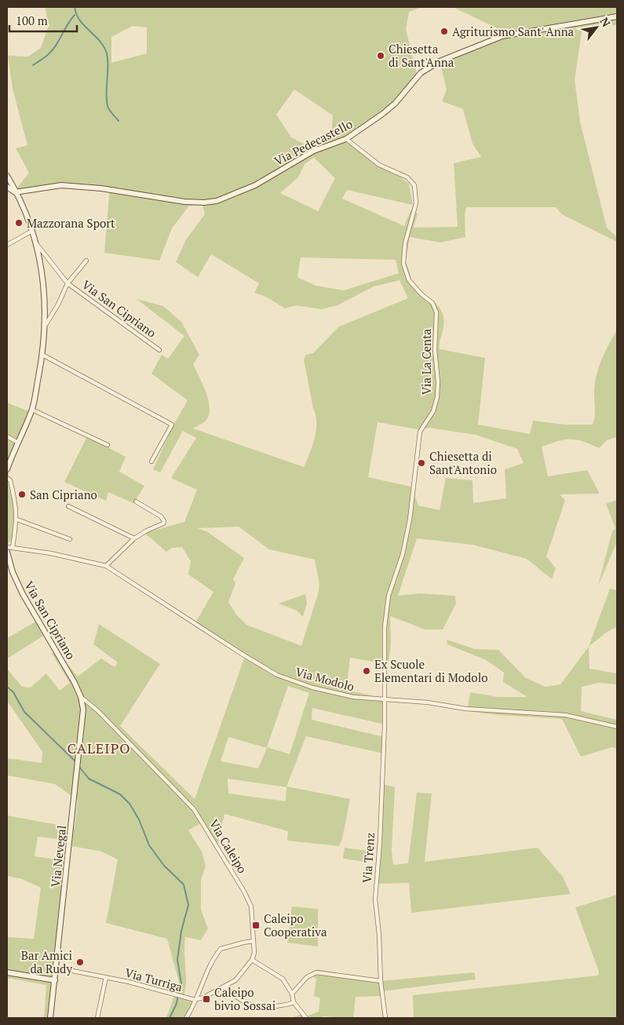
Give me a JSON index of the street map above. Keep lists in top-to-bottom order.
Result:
{
  "streets": {
    "main road": ["Via Pedecastello", "Via San Cipriano", "Via Nevegal"],
    "street": [
      "Via La Centa",
      "Via Modolo",
      "Via Caleipo",
      "Via Trenz",
      "Via Turriga"
    ]
  },
  "crossings": [
    ["Via Pedecastello", "Via San Cipriano"],
    ["Via Pedecastello", "Via La Centa"],
    ["Via San Cipriano", "Via Caleipo"],
    ["Via San Cipriano", "Via Nevegal"],
    ["Via La Centa", "Via Modolo"],
    ["Via La Centa", "Via Trenz"],
    ["Via Modolo", "Via Trenz"],
    ["Via Caleipo", "Via Nevegal"],
    ["Via Nevegal", "Via Turriga"]
  ],
  "districts": ["CALEIPO"],
  "places": {
    "other": [
      "Agriturismo Sant' Anna",
      "Chiesetta di Sant'Anna",
      "Mazzorana Sport",
      "Chiesetta di Sant'Antonio",
      "San Cipriano",
      "Ex Scuole Elementari di Modolo",
      "Bar Amici da Rudy"
    ],
    "transit": ["Caleipo Cooperativa", "Caleipo bivio Sossai"]
  },
  "scale_bar": "100 m",
  "north": "top right"
}
